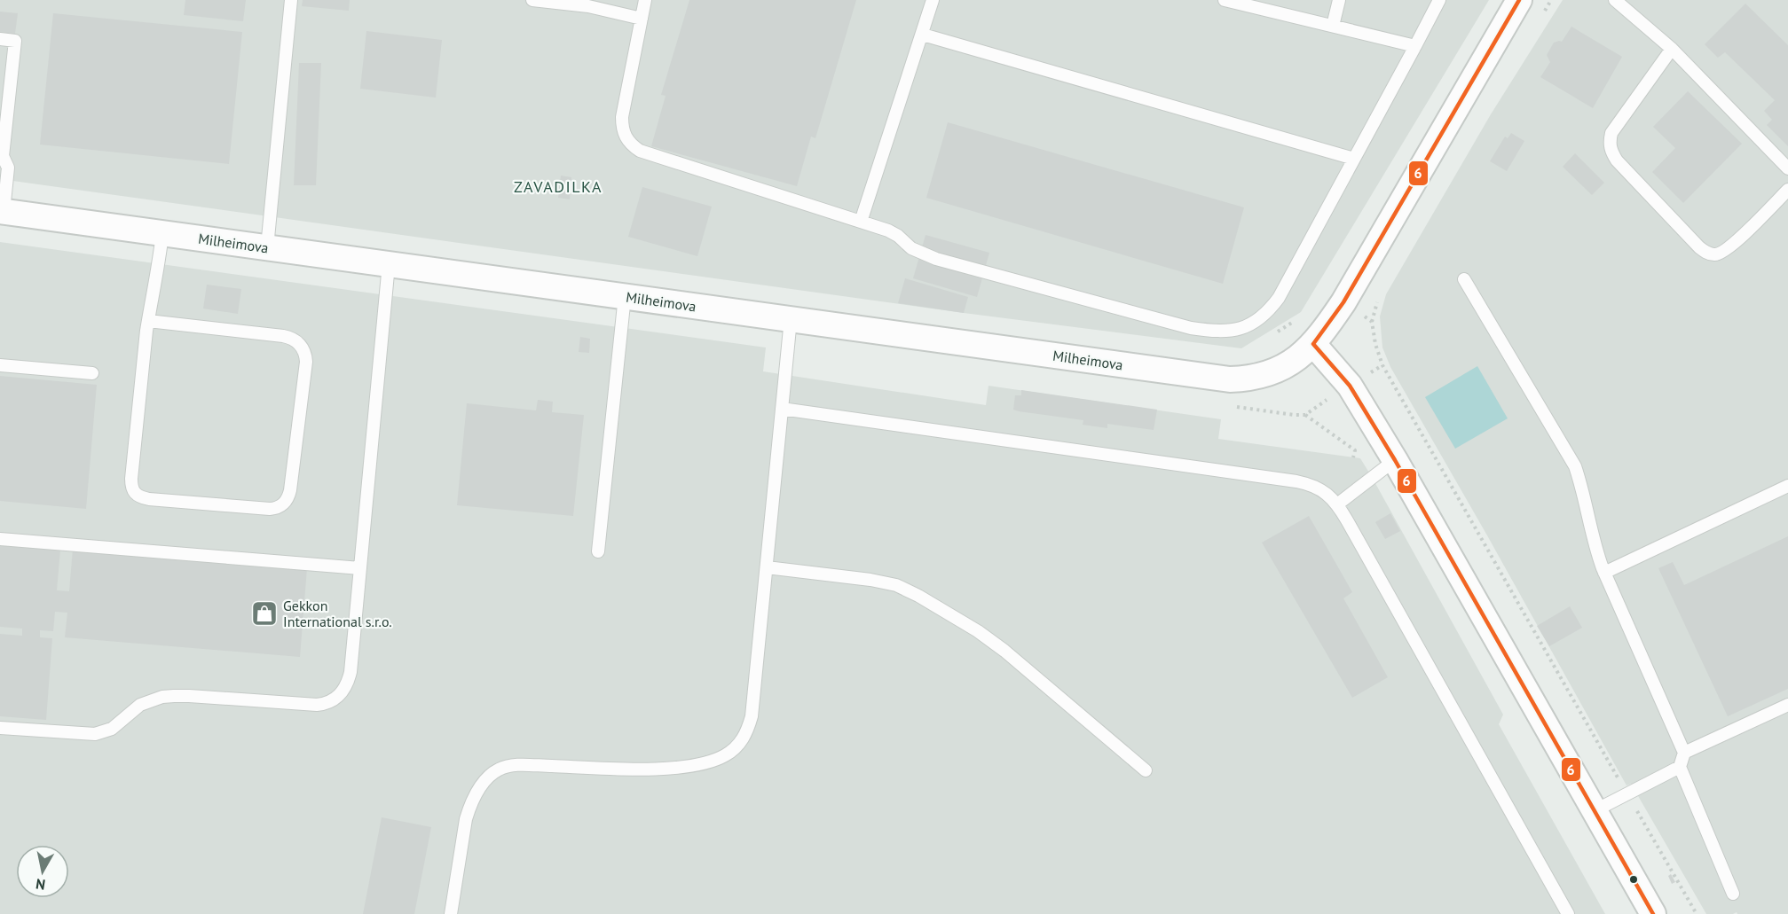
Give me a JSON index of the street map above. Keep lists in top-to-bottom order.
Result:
{
  "streets": {
    "street": ["Milheimova"]
  },
  "districts": ["ZAVADILKA"],
  "places": {
    "shop": ["Gekkon International s.r.o."]
  },
  "lines": ["transit line 6"],
  "north": "bottom"
}
